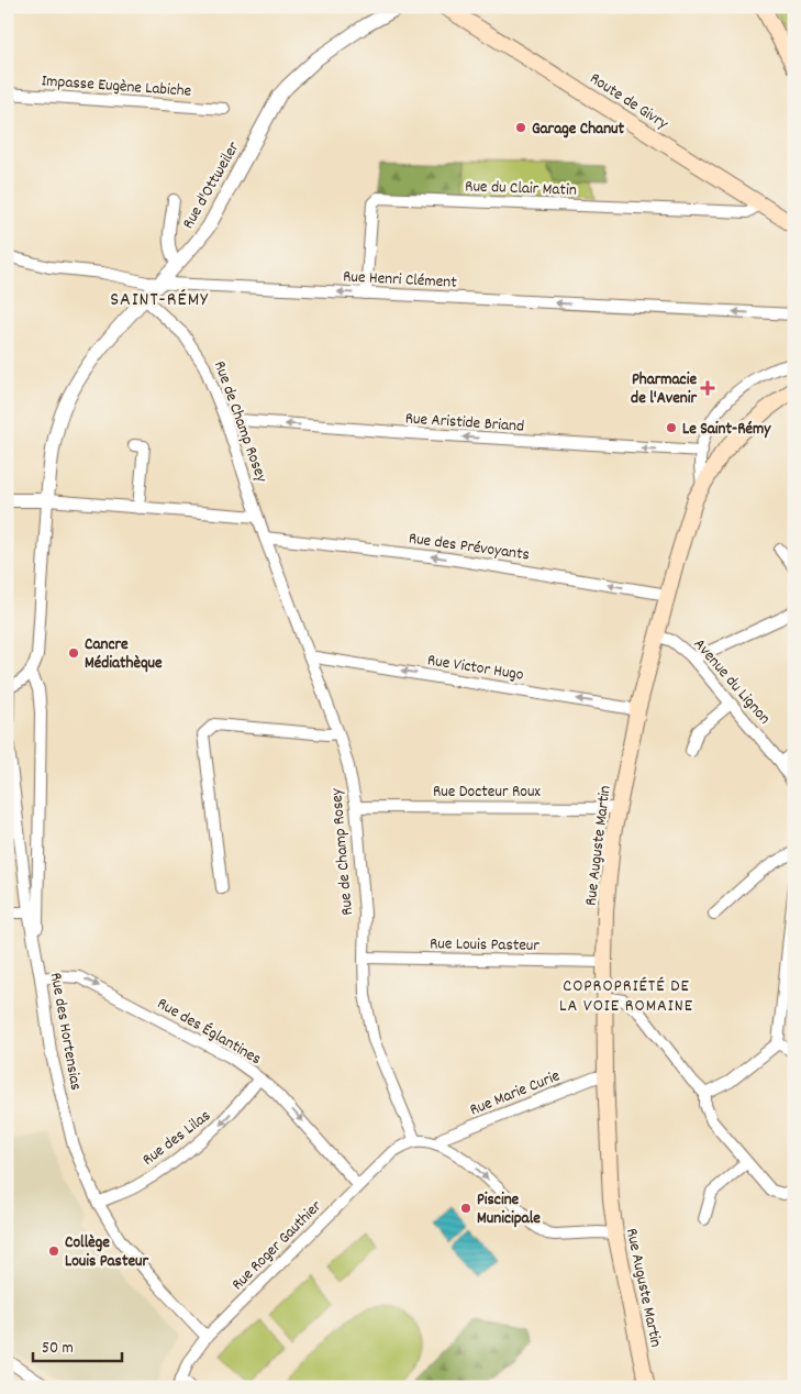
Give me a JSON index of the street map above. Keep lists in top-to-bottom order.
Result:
{
  "streets": {
    "main road": ["Route de Givry", "Rue Auguste Martin"],
    "street": [
      "Impasse Eugène Labiche",
      "Rue d'Ottweiler",
      "Rue du Clair Matin",
      "Rue Henri Clément",
      "Rue de Champ Rosey",
      "Rue Aristide Briand",
      "Rue des Prévoyants",
      "Rue Victor Hugo",
      "Avenue du Lignon",
      "Rue Docteur Roux",
      "Rue Louis Pasteur",
      "Rue des Églantines",
      "Rue des Hortensias",
      "Rue Marie Curie",
      "Rue des Lilas",
      "Rue Roger Gauthier"
    ]
  },
  "crossings": [
    ["Route de Givry", "Rue du Clair Matin"],
    ["Rue d'Ottweiler", "Rue Henri Clément"],
    ["Rue d'Ottweiler", "Rue de Champ Rosey"],
    ["Rue du Clair Matin", "Rue Henri Clément"],
    ["Rue de Champ Rosey", "Rue Aristide Briand"],
    ["Rue de Champ Rosey", "Rue des Prévoyants"],
    ["Rue de Champ Rosey", "Rue Victor Hugo"],
    ["Rue de Champ Rosey", "Rue Docteur Roux"],
    ["Rue de Champ Rosey", "Rue Louis Pasteur"],
    ["Rue de Champ Rosey", "Rue Roger Gauthier"],
    ["Rue Aristide Briand", "Rue Auguste Martin"],
    ["Rue des Prévoyants", "Rue Auguste Martin"],
    ["Rue Victor Hugo", "Rue Auguste Martin"],
    ["Avenue du Lignon", "Rue Auguste Martin"],
    ["Rue Docteur Roux", "Rue Auguste Martin"],
    ["Rue Auguste Martin", "Rue Louis Pasteur"],
    ["Rue Auguste Martin", "Rue Marie Curie"],
    ["Rue des Églantines", "Rue des Hortensias"],
    ["Rue des Églantines", "Rue des Lilas"],
    ["Rue des Églantines", "Rue Roger Gauthier"],
    ["Rue des Hortensias", "Rue des Lilas"],
    ["Rue des Hortensias", "Rue Roger Gauthier"]
  ],
  "one_way": [
    "Rue Henri Clément",
    "Rue Aristide Briand",
    "Rue des Prévoyants",
    "Rue Victor Hugo",
    "Rue des Églantines",
    "Rue des Lilas"
  ],
  "districts": ["SAINT-RÉMY", "COPROPRIÉTÉ DE LA VOIE ROMAINE"],
  "places": {
    "other": [
      "Garage Chanut",
      "Le Saint-Rémy",
      "Cancre Médiathèque",
      "Piscine Municipale",
      "Collège Louis Pasteur"
    ],
    "health": ["Pharmacie de l'Avenir"]
  },
  "scale_bar": "50 m"
}
